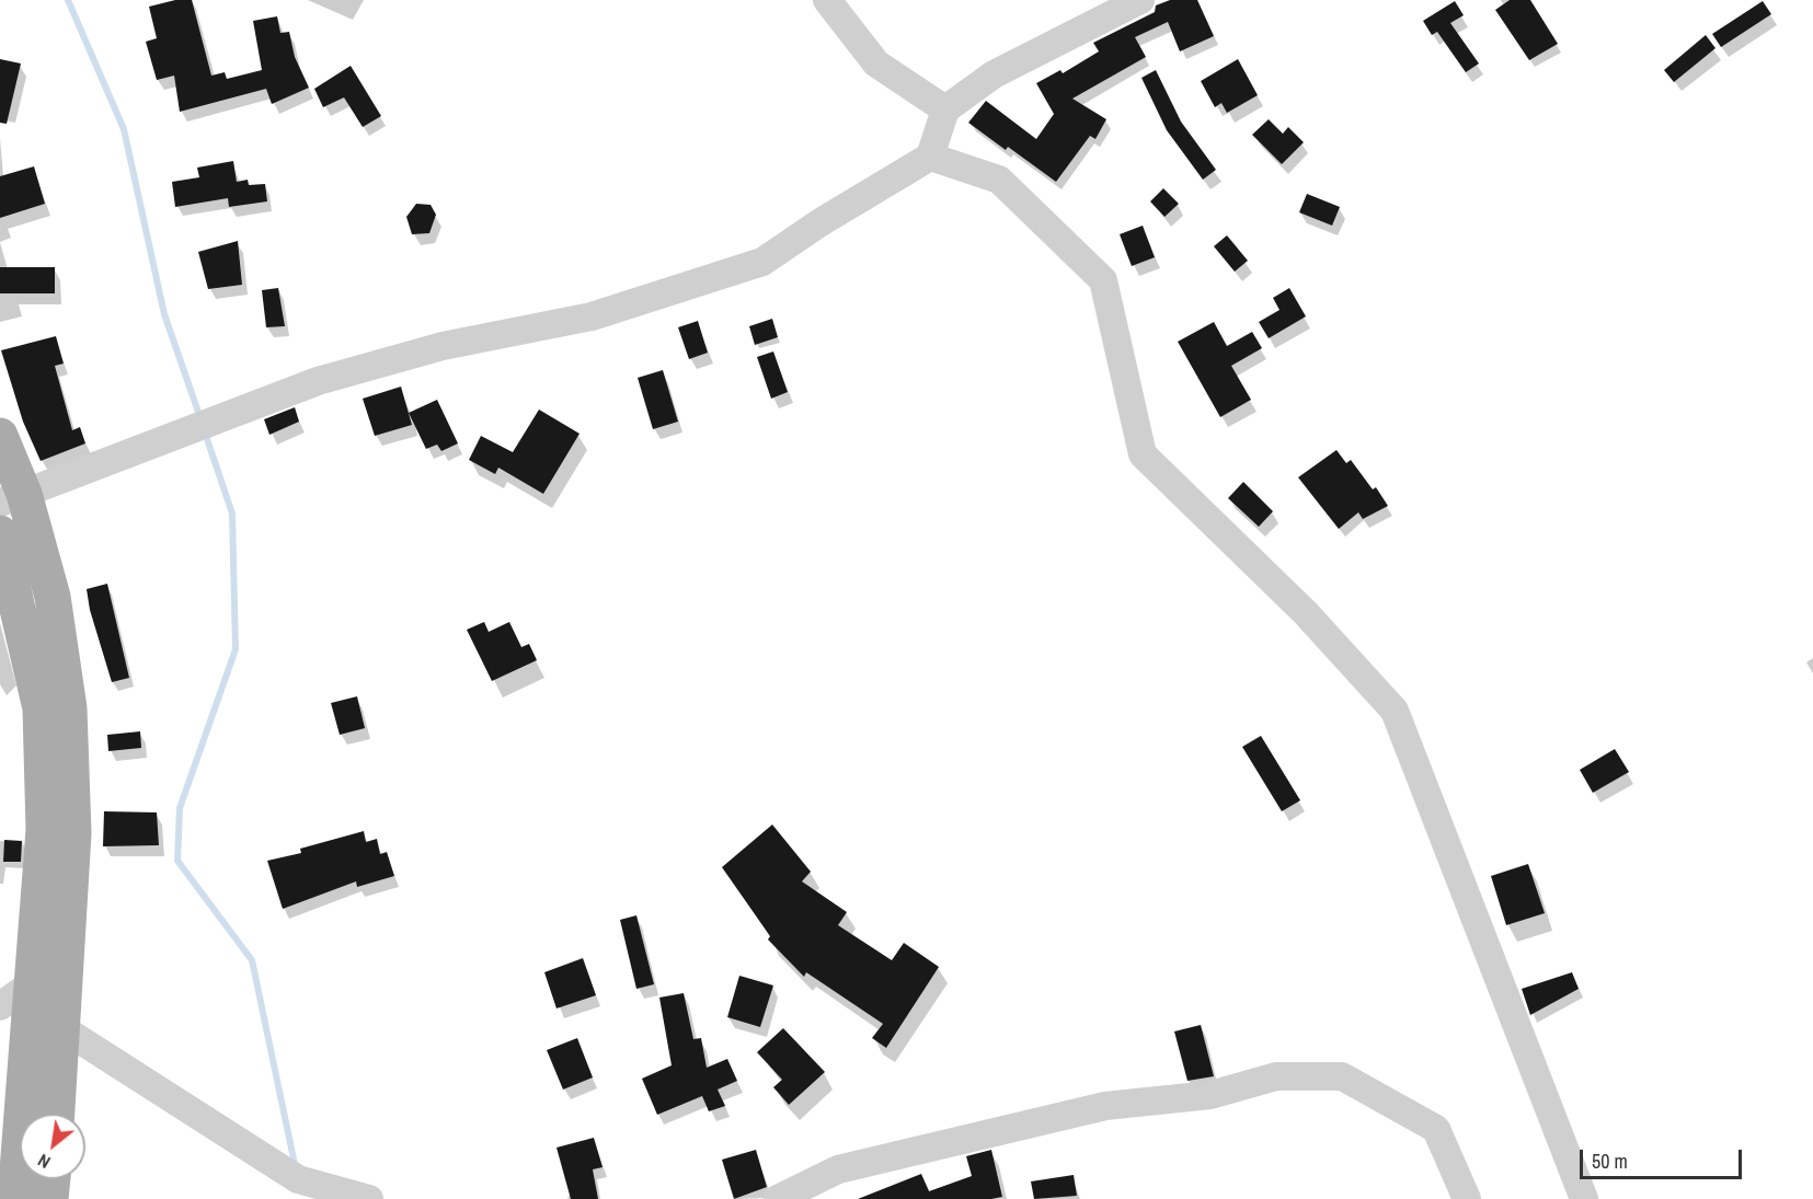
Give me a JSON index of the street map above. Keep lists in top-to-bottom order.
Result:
{
  "scale_bar": "50 m",
  "north": "bottom left"
}
